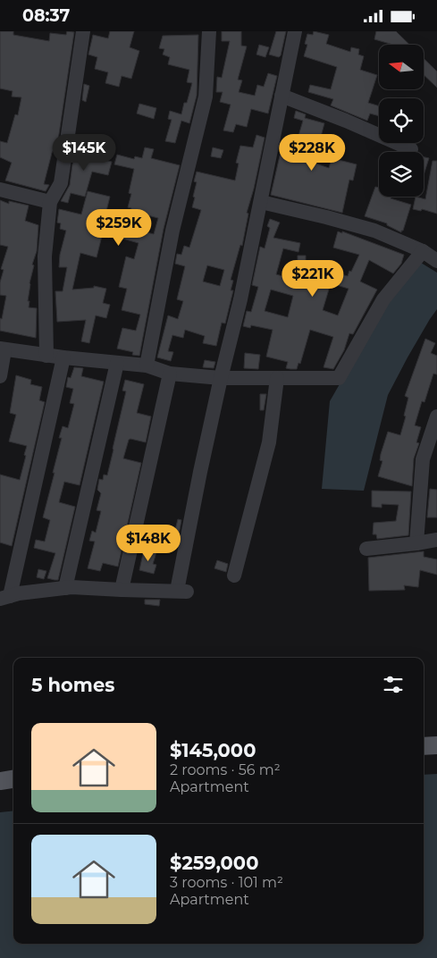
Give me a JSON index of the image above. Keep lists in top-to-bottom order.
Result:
{
  "north": "left",
  "page": {
    "status": "08:37",
    "price": [
      "$145K",
      "$228K",
      "$259K",
      "$221K",
      "$148K"
    ],
    "heading": "5 homes",
    "list": [
      {
        "name": "$145,000",
        "note": "2 rooms · 56 m² · Apartment"
      },
      {
        "name": "$259,000",
        "note": "3 rooms · 101 m² · Apartment"
      }
    ]
  }
}
